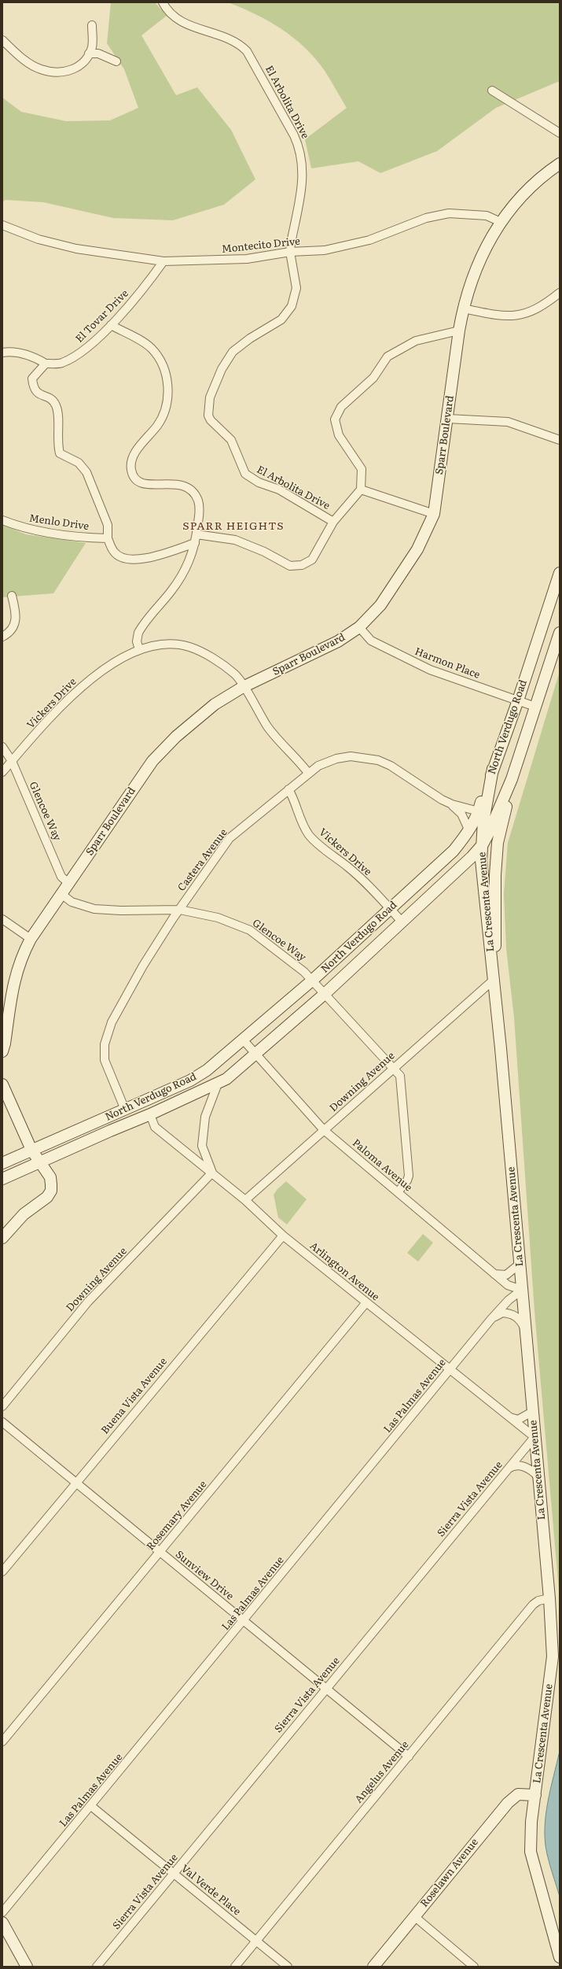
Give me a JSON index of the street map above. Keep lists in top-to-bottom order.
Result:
{
  "streets": {
    "main road": [
      "Sparr Boulevard",
      "North Verdugo Road",
      "La Crescenta Avenue",
      "Roselawn Avenue"
    ],
    "street": [
      "El Arbolita Drive",
      "Montecito Drive",
      "El Tovar Drive",
      "Menlo Drive",
      "Harmon Place",
      "Vickers Drive",
      "Glencoe Way",
      "Castera Avenue",
      "Downing Avenue",
      "Paloma Avenue",
      "Arlington Avenue",
      "Buena Vista Avenue",
      "Las Palmas Avenue",
      "Sierra Vista Avenue",
      "Rosemary Avenue",
      "Sunview Drive",
      "Angelus Avenue",
      "Val Verde Place"
    ]
  },
  "crossings": [
    ["El Arbolita Drive", "Montecito Drive"],
    ["Montecito Drive", "El Tovar Drive"],
    ["Montecito Drive", "Sparr Boulevard"],
    ["Sparr Boulevard", "Harmon Place"],
    ["Sparr Boulevard", "Vickers Drive"],
    ["Sparr Boulevard", "Glencoe Way"],
    ["Harmon Place", "North Verdugo Road"],
    ["Vickers Drive", "North Verdugo Road"],
    ["Vickers Drive", "Glencoe Way"],
    ["Vickers Drive", "Castera Avenue"],
    ["North Verdugo Road", "Glencoe Way"],
    ["North Verdugo Road", "Castera Avenue"],
    ["North Verdugo Road", "La Crescenta Avenue"],
    ["North Verdugo Road", "Paloma Avenue"],
    ["North Verdugo Road", "Arlington Avenue"],
    ["Glencoe Way", "Castera Avenue"],
    ["Glencoe Way", "Downing Avenue"],
    ["Glencoe Way", "Paloma Avenue"],
    ["La Crescenta Avenue", "Downing Avenue"],
    ["La Crescenta Avenue", "Paloma Avenue"],
    ["La Crescenta Avenue", "Arlington Avenue"],
    ["La Crescenta Avenue", "Las Palmas Avenue"],
    ["La Crescenta Avenue", "Sierra Vista Avenue"],
    ["La Crescenta Avenue", "Angelus Avenue"],
    ["La Crescenta Avenue", "Roselawn Avenue"],
    ["Downing Avenue", "Paloma Avenue"],
    ["Downing Avenue", "Arlington Avenue"],
    ["Paloma Avenue", "Las Palmas Avenue"],
    ["Arlington Avenue", "Buena Vista Avenue"],
    ["Arlington Avenue", "Las Palmas Avenue"],
    ["Arlington Avenue", "Sierra Vista Avenue"],
    ["Arlington Avenue", "Rosemary Avenue"],
    ["Buena Vista Avenue", "Sunview Drive"],
    ["Las Palmas Avenue", "Sunview Drive"],
    ["Las Palmas Avenue", "Val Verde Place"],
    ["Sierra Vista Avenue", "Sunview Drive"],
    ["Sierra Vista Avenue", "Val Verde Place"],
    ["Rosemary Avenue", "Sunview Drive"],
    ["Sunview Drive", "Angelus Avenue"],
    ["Angelus Avenue", "Val Verde Place"]
  ],
  "districts": ["SPARR HEIGHTS"]
}
